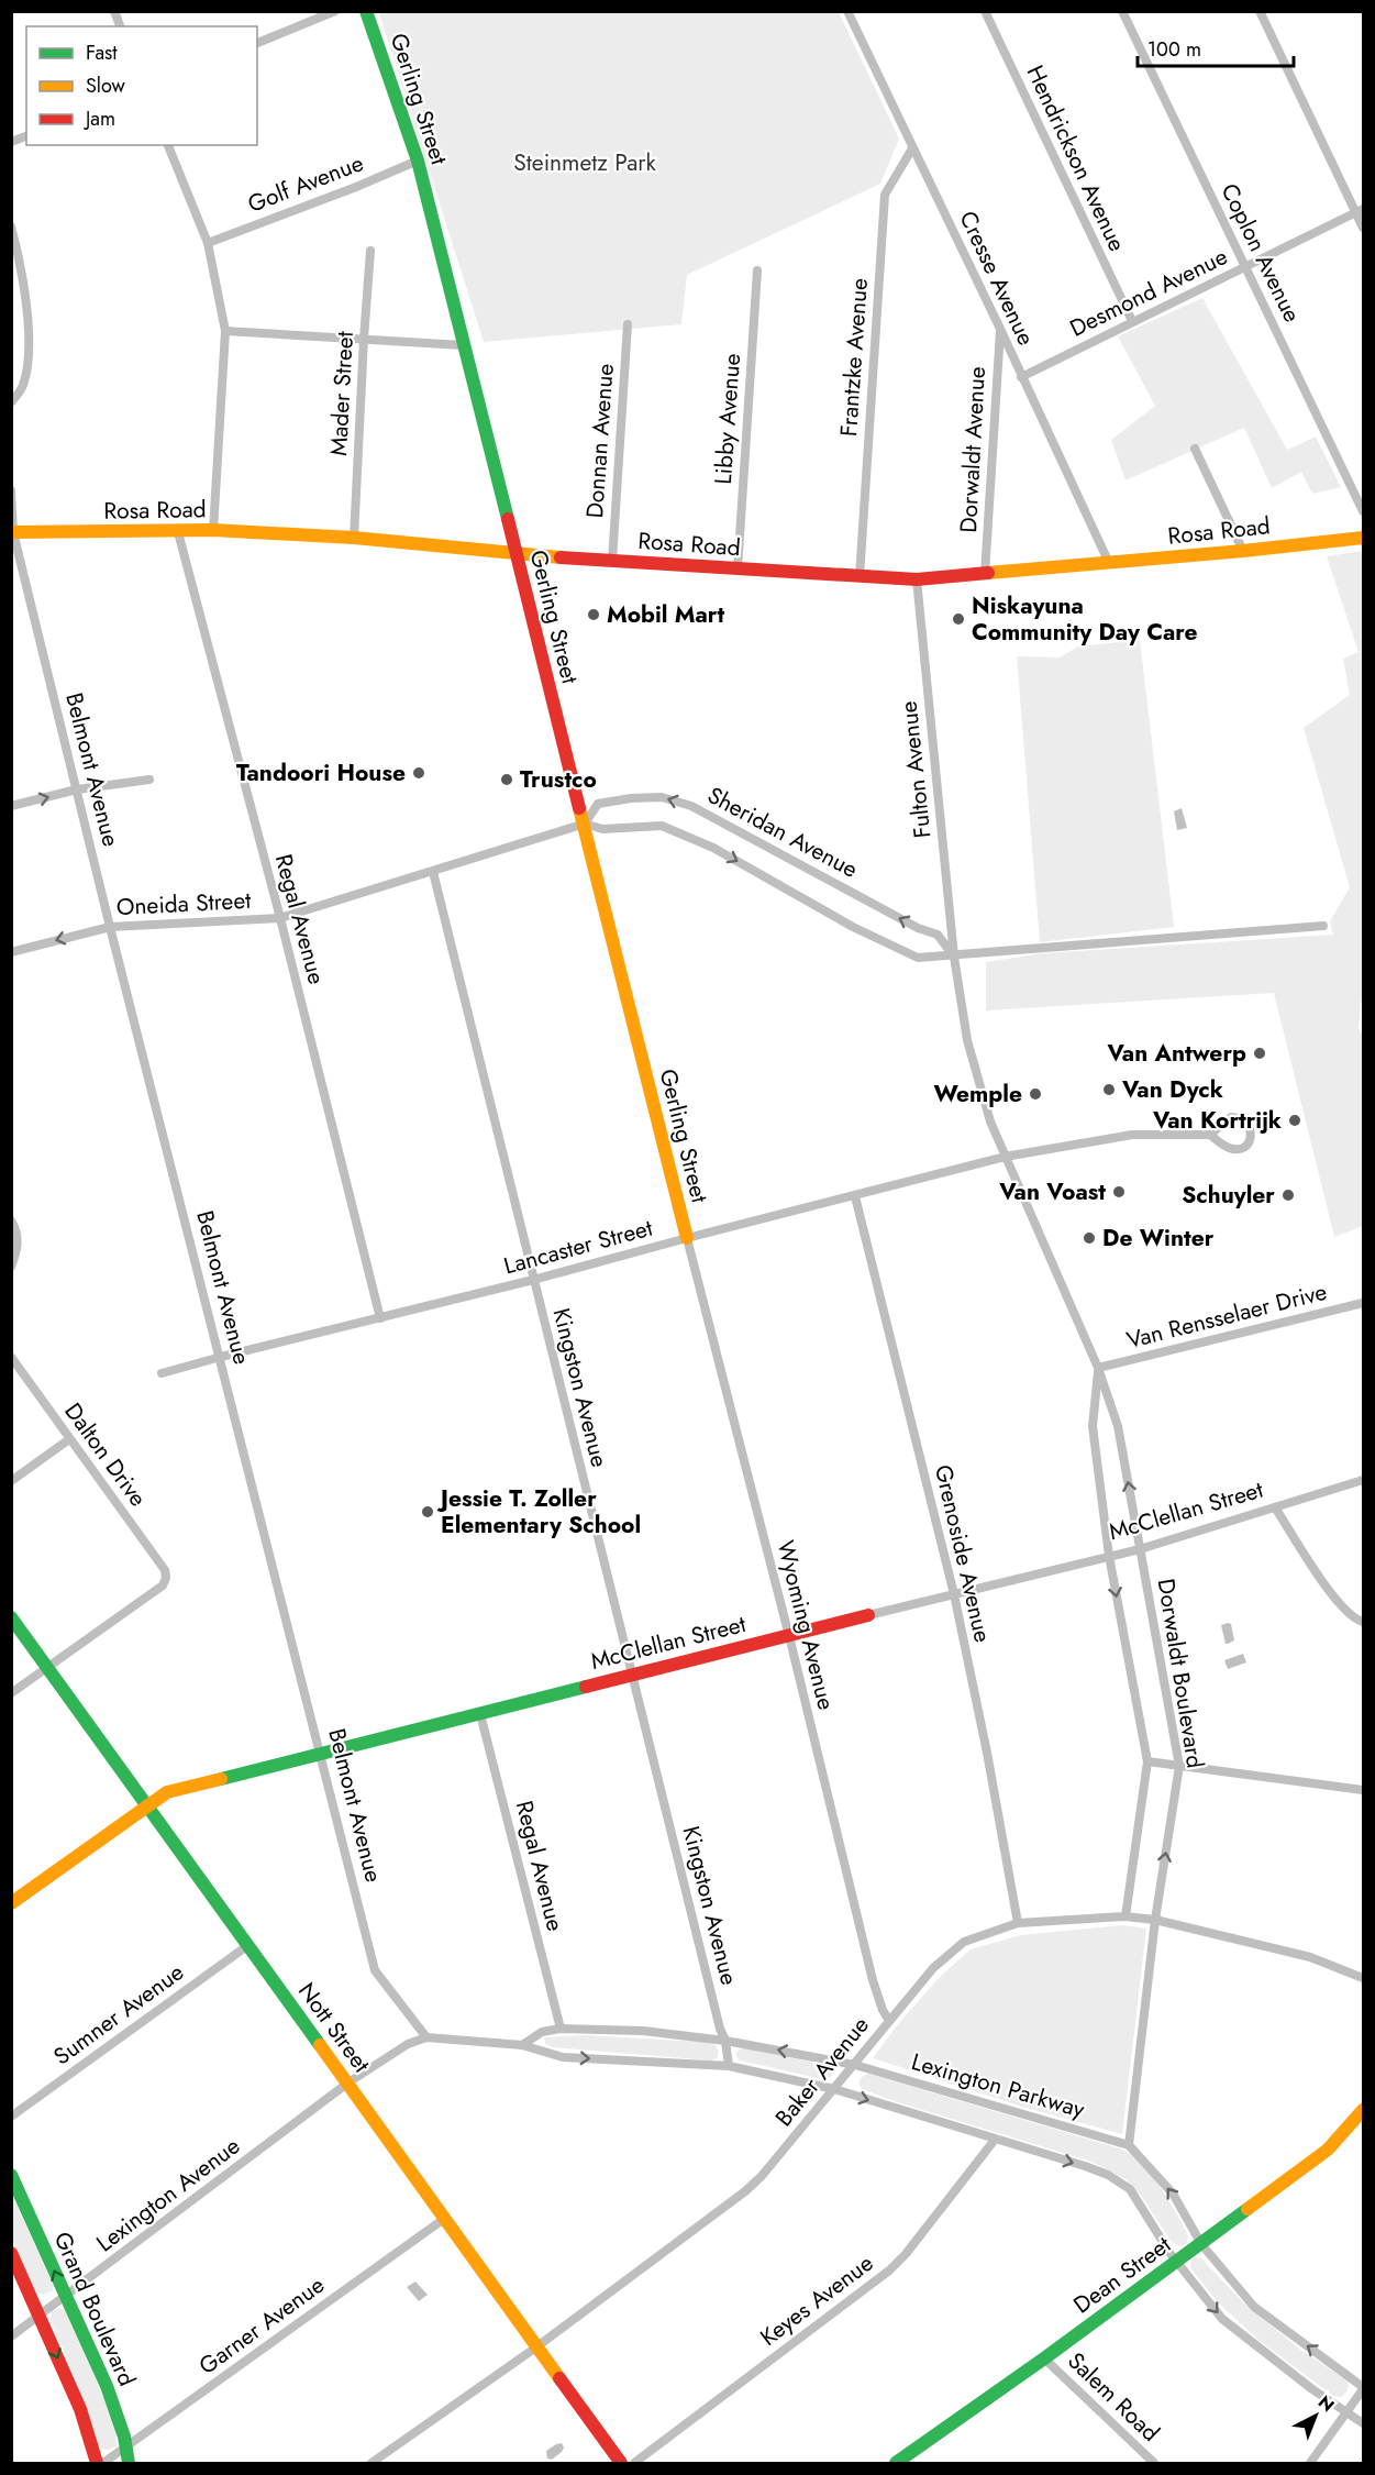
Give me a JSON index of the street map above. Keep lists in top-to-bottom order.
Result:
{
  "streets": {
    "street": [
      "Gerling Street",
      "Hendrickson Avenue",
      "Golf Avenue",
      "Coplon Avenue",
      "Cresse Avenue",
      "Desmond Avenue",
      "Frantzke Avenue",
      "Mader Street",
      "Libby Avenue",
      "Donnan Avenue",
      "Dorwaldt Avenue",
      "Rosa Road",
      "Belmont Avenue",
      "Fulton Avenue",
      "Sheridan Avenue",
      "Oneida Street",
      "Regal Avenue",
      "Lancaster Street",
      "Van Rensselaer Drive",
      "Kingston Avenue",
      "Dalton Drive",
      "McClellan Street",
      "Grenoside Avenue",
      "Wyoming Avenue",
      "Dorwaldt Boulevard",
      "Sumner Avenue",
      "Nott Street",
      "Baker Avenue",
      "Lexington Parkway",
      "Lexington Avenue",
      "Dean Street",
      "Keyes Avenue",
      "Grand Boulevard",
      "Garner Avenue",
      "Salem Road"
    ]
  },
  "crossings": [
    ["Gerling Street", "Golf Avenue"],
    ["Gerling Street", "Rosa Road"],
    ["Gerling Street", "Sheridan Avenue"],
    ["Gerling Street", "Lancaster Street"],
    ["Gerling Street", "Wyoming Avenue"],
    ["Hendrickson Avenue", "Desmond Avenue"],
    ["Coplon Avenue", "Desmond Avenue"],
    ["Cresse Avenue", "Desmond Avenue"],
    ["Cresse Avenue", "Frantzke Avenue"],
    ["Cresse Avenue", "Dorwaldt Avenue"],
    ["Cresse Avenue", "Rosa Road"],
    ["Frantzke Avenue", "Rosa Road"],
    ["Mader Street", "Rosa Road"],
    ["Libby Avenue", "Rosa Road"],
    ["Donnan Avenue", "Rosa Road"],
    ["Dorwaldt Avenue", "Rosa Road"],
    ["Rosa Road", "Belmont Avenue"],
    ["Rosa Road", "Fulton Avenue"],
    ["Rosa Road", "Regal Avenue"],
    ["Belmont Avenue", "Oneida Street"],
    ["Belmont Avenue", "Lancaster Street"],
    ["Belmont Avenue", "McClellan Street"],
    ["Fulton Avenue", "Sheridan Avenue"],
    ["Fulton Avenue", "Dorwaldt Boulevard"],
    ["Sheridan Avenue", "Oneida Street"],
    ["Sheridan Avenue", "Kingston Avenue"],
    ["Sheridan Avenue", "Dorwaldt Boulevard"],
    ["Oneida Street", "Regal Avenue"],
    ["Oneida Street", "Kingston Avenue"],
    ["Regal Avenue", "Lancaster Street"],
    ["Regal Avenue", "McClellan Street"],
    ["Regal Avenue", "Lexington Parkway"],
    ["Lancaster Street", "Kingston Avenue"],
    ["Lancaster Street", "Grenoside Avenue"],
    ["Lancaster Street", "Wyoming Avenue"],
    ["Lancaster Street", "Dorwaldt Boulevard"],
    ["Van Rensselaer Drive", "Dorwaldt Boulevard"],
    ["Kingston Avenue", "McClellan Street"],
    ["Kingston Avenue", "Lexington Parkway"],
    ["Dalton Drive", "Nott Street"],
    ["McClellan Street", "Grenoside Avenue"],
    ["McClellan Street", "Wyoming Avenue"],
    ["McClellan Street", "Dorwaldt Boulevard"],
    ["McClellan Street", "Nott Street"],
    ["Grenoside Avenue", "Baker Avenue"],
    ["Wyoming Avenue", "Baker Avenue"],
    ["Dorwaldt Boulevard", "Baker Avenue"],
    ["Dorwaldt Boulevard", "Lexington Parkway"],
    ["Sumner Avenue", "Nott Street"],
    ["Nott Street", "Baker Avenue"],
    ["Nott Street", "Lexington Avenue"],
    ["Nott Street", "Garner Avenue"],
    ["Baker Avenue", "Lexington Parkway"],
    ["Lexington Avenue", "Grand Boulevard"],
    ["Dean Street", "Salem Road"],
    ["Grand Boulevard", "Garner Avenue"]
  ],
  "parks": ["Steinmetz Park"],
  "places": [
    "Mobil Mart",
    "Niskayuna Community Day Care",
    "Tandoori House",
    "Trustco",
    "Van Antwerp",
    "Van Dyck",
    "Wemple",
    "Van Kortrijk",
    "Van Voast",
    "Schuyler",
    "De Winter",
    "Jessie T. Zoller Elementary School"
  ],
  "legend": ["Fast", "Slow", "Jam"],
  "scale_bar": "100 m",
  "north": "top right"
}
